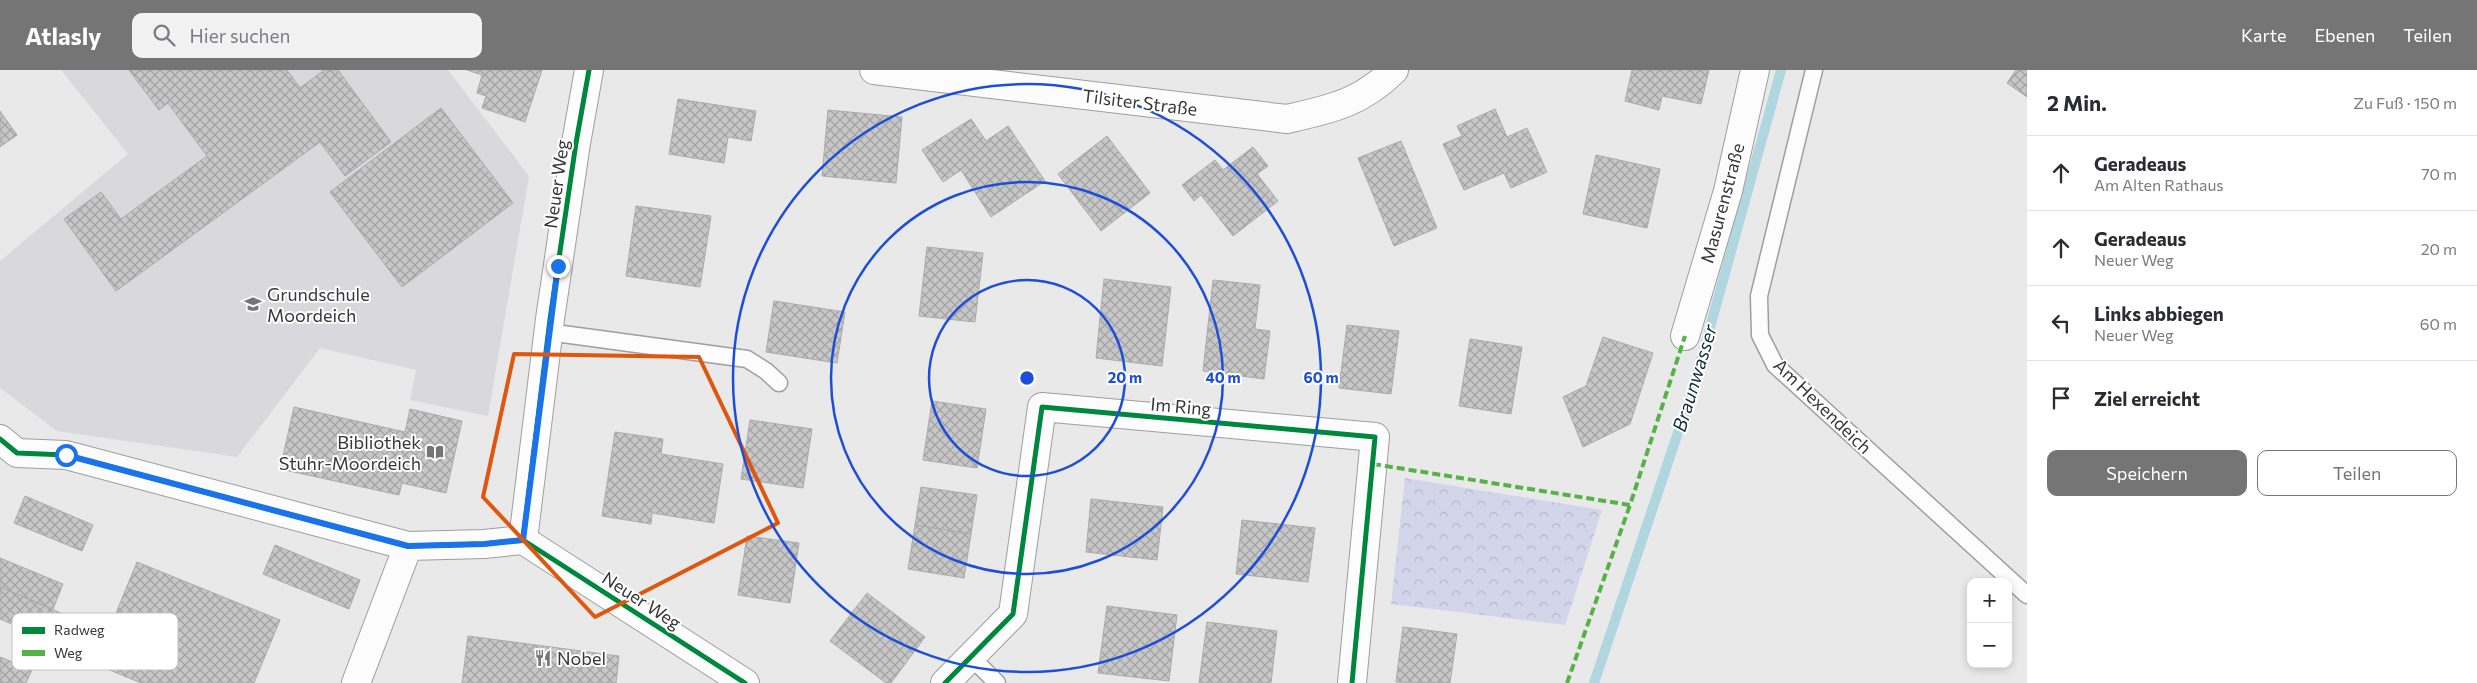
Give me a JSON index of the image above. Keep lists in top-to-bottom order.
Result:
{
  "streets": {
    "street": [
      "Tilsiter Straße",
      "Neuer Weg",
      "Masurenstraße",
      "Im Ring"
    ],
    "lane": ["Am Hexendeich"]
  },
  "water": ["Braunwasser"],
  "places": {
    "school or university": ["Grundschule Moordeich"],
    "library": ["Bibliothek Stuhr-Moordeich"],
    "restaurant": ["Nobel"]
  },
  "legend": ["Radweg", "Weg"],
  "page": {
    "header": "Atlasly",
    "search": "Hier suchen",
    "nav": ["Karte", "Ebenen", "Teilen"],
    "heading": ["2 Min.", "Zu Fuß · 150 m"],
    "list": [
      ["Geradeaus", "Am Alten Rathaus", "70 m"],
      ["Geradeaus", "Neuer Weg", "20 m"],
      ["Links abbiegen", "Neuer Weg", "60 m"],
      "Ziel erreicht"
    ],
    "buttons": ["Speichern", "Teilen"],
    "map_buttons": ["+", "−"]
  },
  "rings": ["20 m", "40 m", "60 m"]
}
